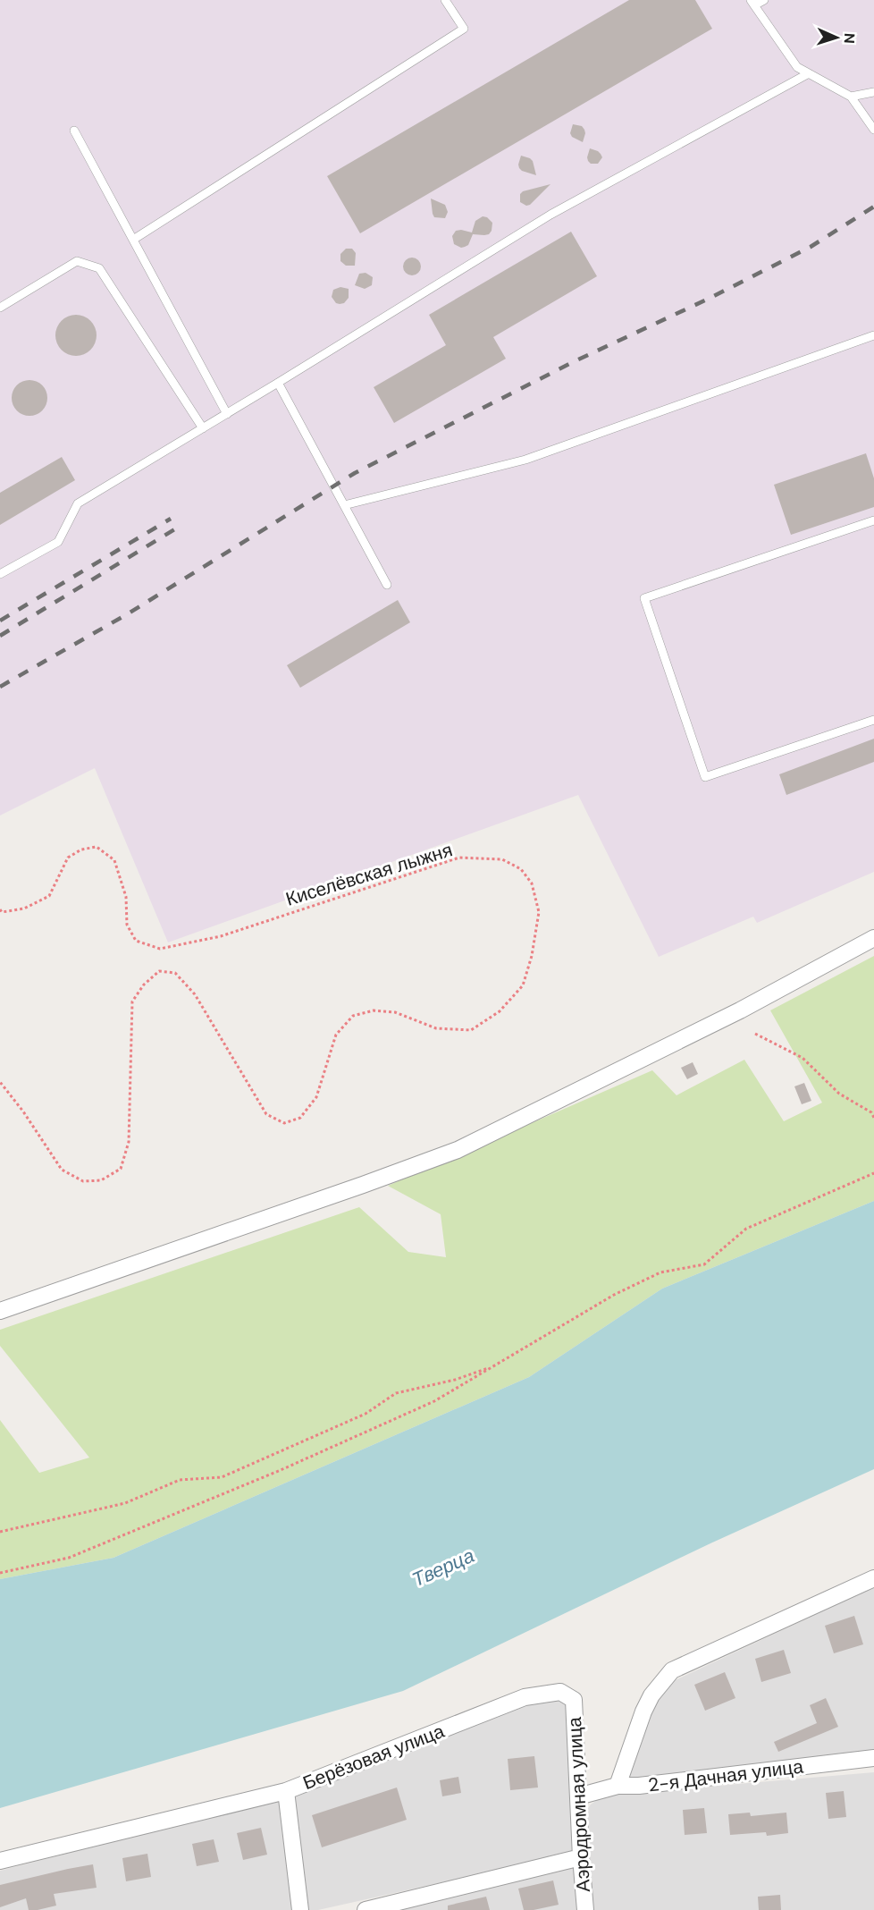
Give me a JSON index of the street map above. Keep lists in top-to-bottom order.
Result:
{
  "streets": {
    "street": ["Берёзовая улица", "2-я Дачная улица", "Аэродромная улица"],
    "path": ["Киселёвская лыжня"]
  },
  "crossings": [
    ["Берёзовая улица", "Аэродромная улица"],
    ["2-я Дачная улица", "Аэродромная улица"]
  ],
  "water": ["Тверца"],
  "north": "right"
}
